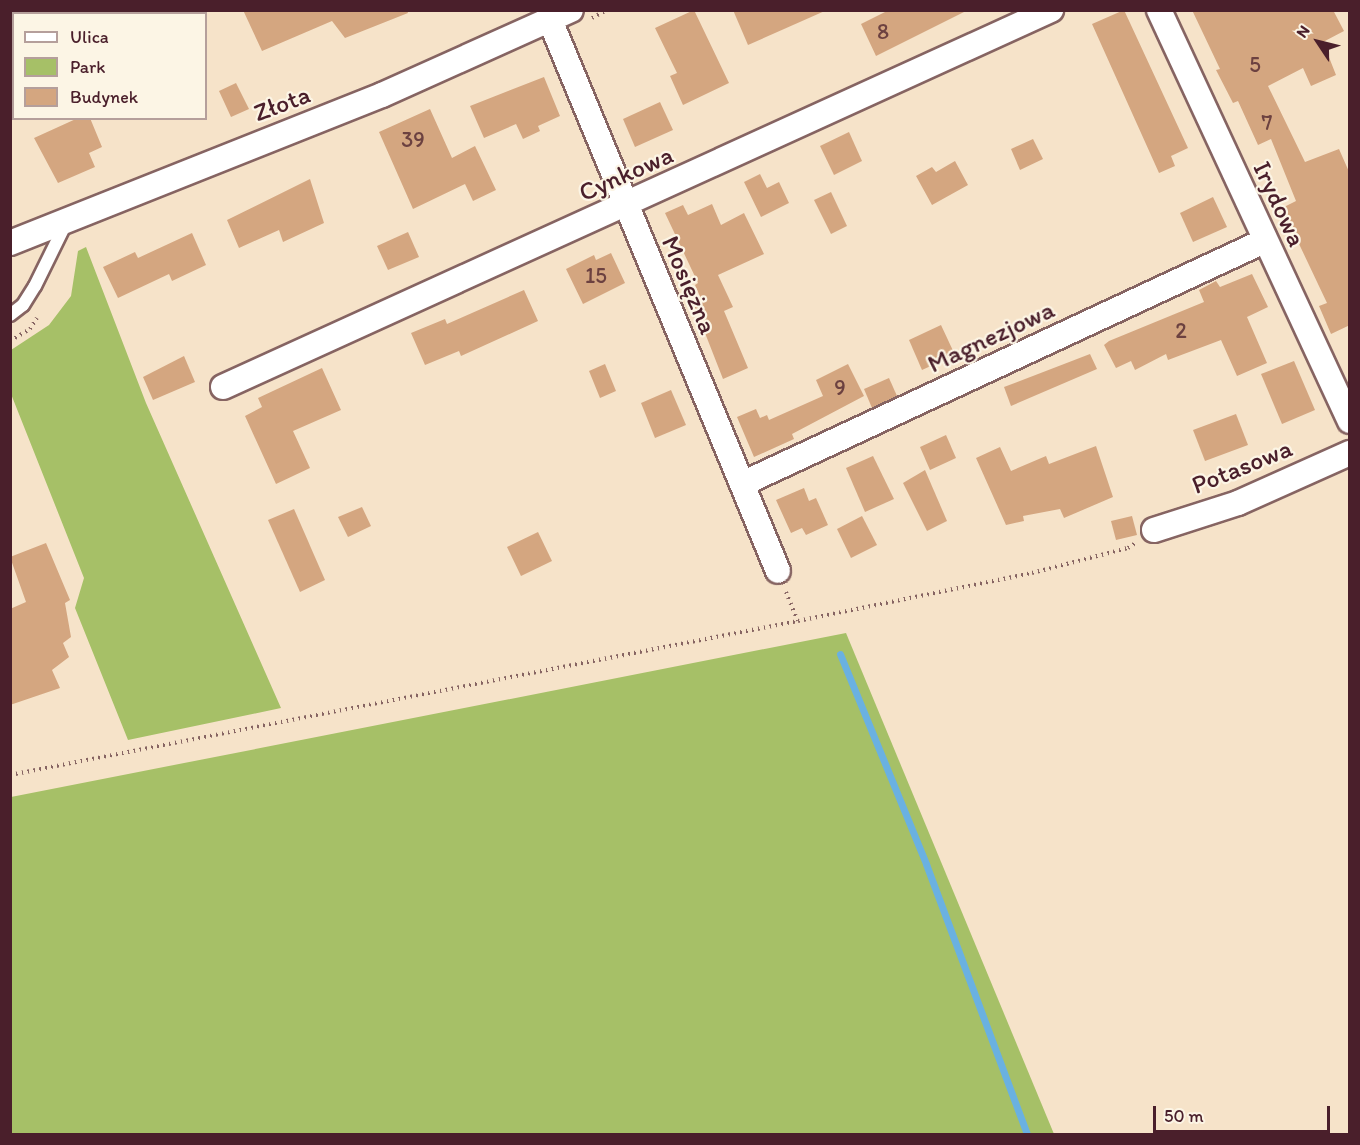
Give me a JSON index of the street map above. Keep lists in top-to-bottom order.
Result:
{
  "streets": {
    "street": [
      "Złota",
      "Cynkowa",
      "Irydowa",
      "Mosiężna",
      "Magnezjowa",
      "Potasowa"
    ]
  },
  "crossings": [
    ["Złota", "Mosiężna"],
    ["Cynkowa", "Mosiężna"],
    ["Irydowa", "Magnezjowa"],
    ["Mosiężna", "Magnezjowa"]
  ],
  "house_numbers": [
    "8",
    "5",
    "7",
    "39",
    "15",
    "2",
    "9"
  ],
  "legend": ["Ulica", "Park", "Budynek"],
  "scale_bar": "50 m",
  "north": "top left"
}
